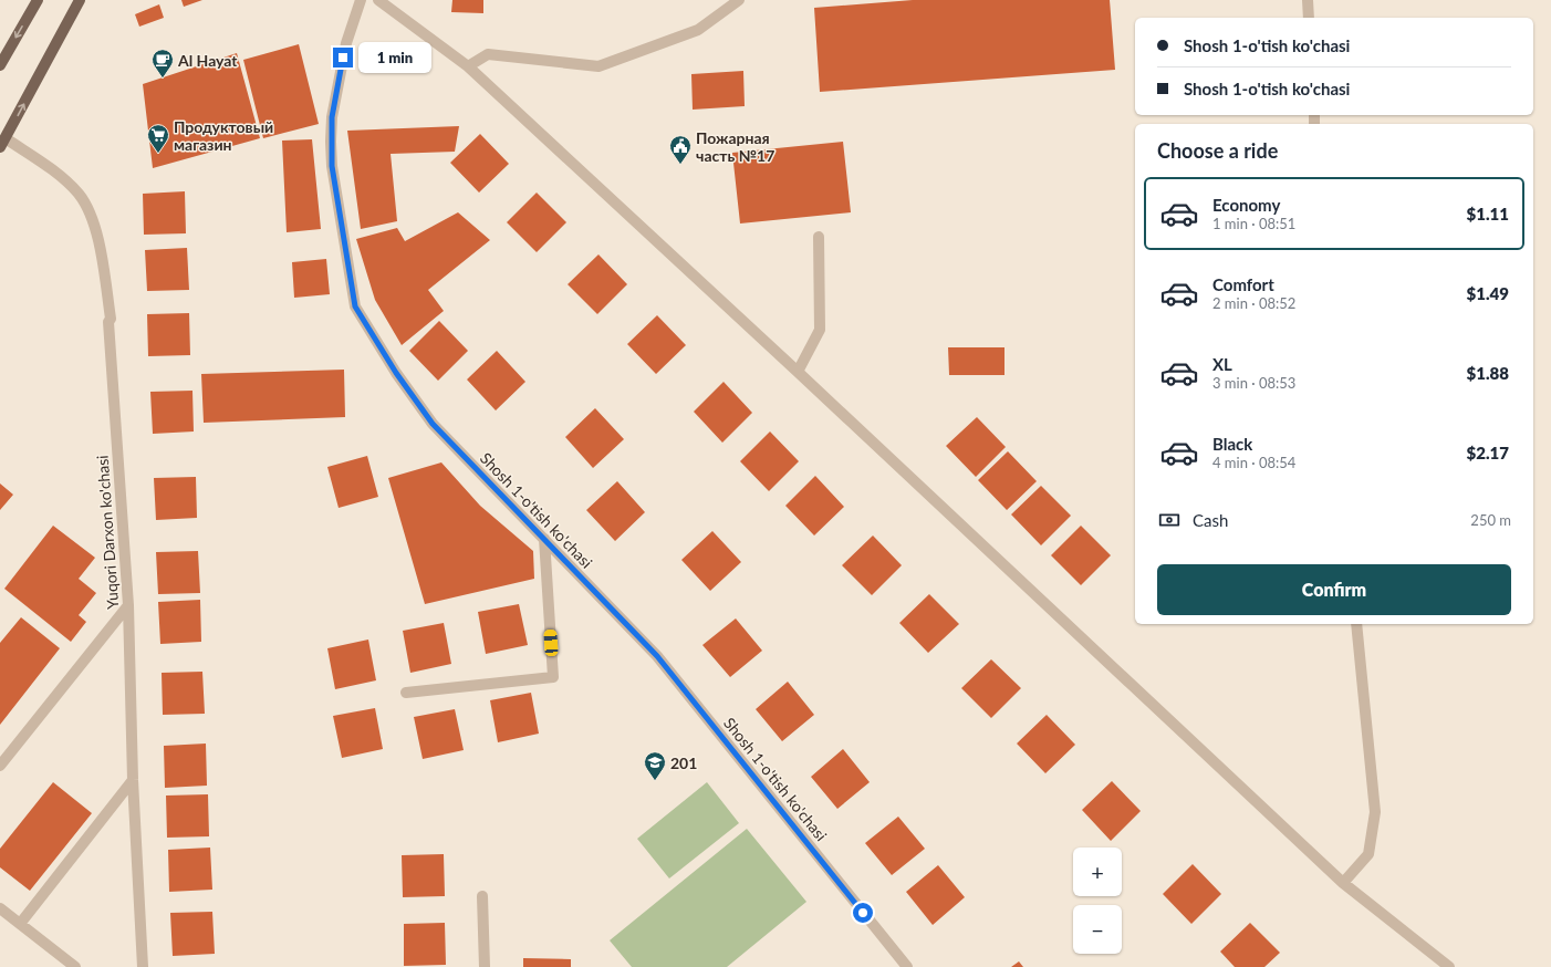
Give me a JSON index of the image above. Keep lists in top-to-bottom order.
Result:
{
  "streets": {
    "street": ["Shosh 1-o'tish ko'chasi", "Yuqori Darxon ko'chasi"]
  },
  "places": {
    "cafe": ["Al Hayat"],
    "supermarket": ["Продуктовый магазин"],
    "public building": ["Пожарная часть №17"],
    "school or university": ["201"]
  },
  "page": {
    "banner": ["Shosh 1-o'tish ko'chasi", "Shosh 1-o'tish ko'chasi"],
    "bubble": "1 min",
    "heading": "Choose a ride",
    "list": [
      {
        "name": "Economy",
        "note": "1 min · 08:51",
        "value": "$1.11"
      },
      {
        "name": "Comfort",
        "note": "2 min · 08:52",
        "value": "$1.49"
      },
      {
        "name": "XL",
        "note": "3 min · 08:53",
        "value": "$1.88"
      },
      {
        "name": "Black",
        "note": "4 min · 08:54",
        "value": "$2.17"
      }
    ],
    "pay": ["Cash", "250 m"],
    "buttons": "Confirm",
    "map_buttons": ["+", "−"]
  }
}
